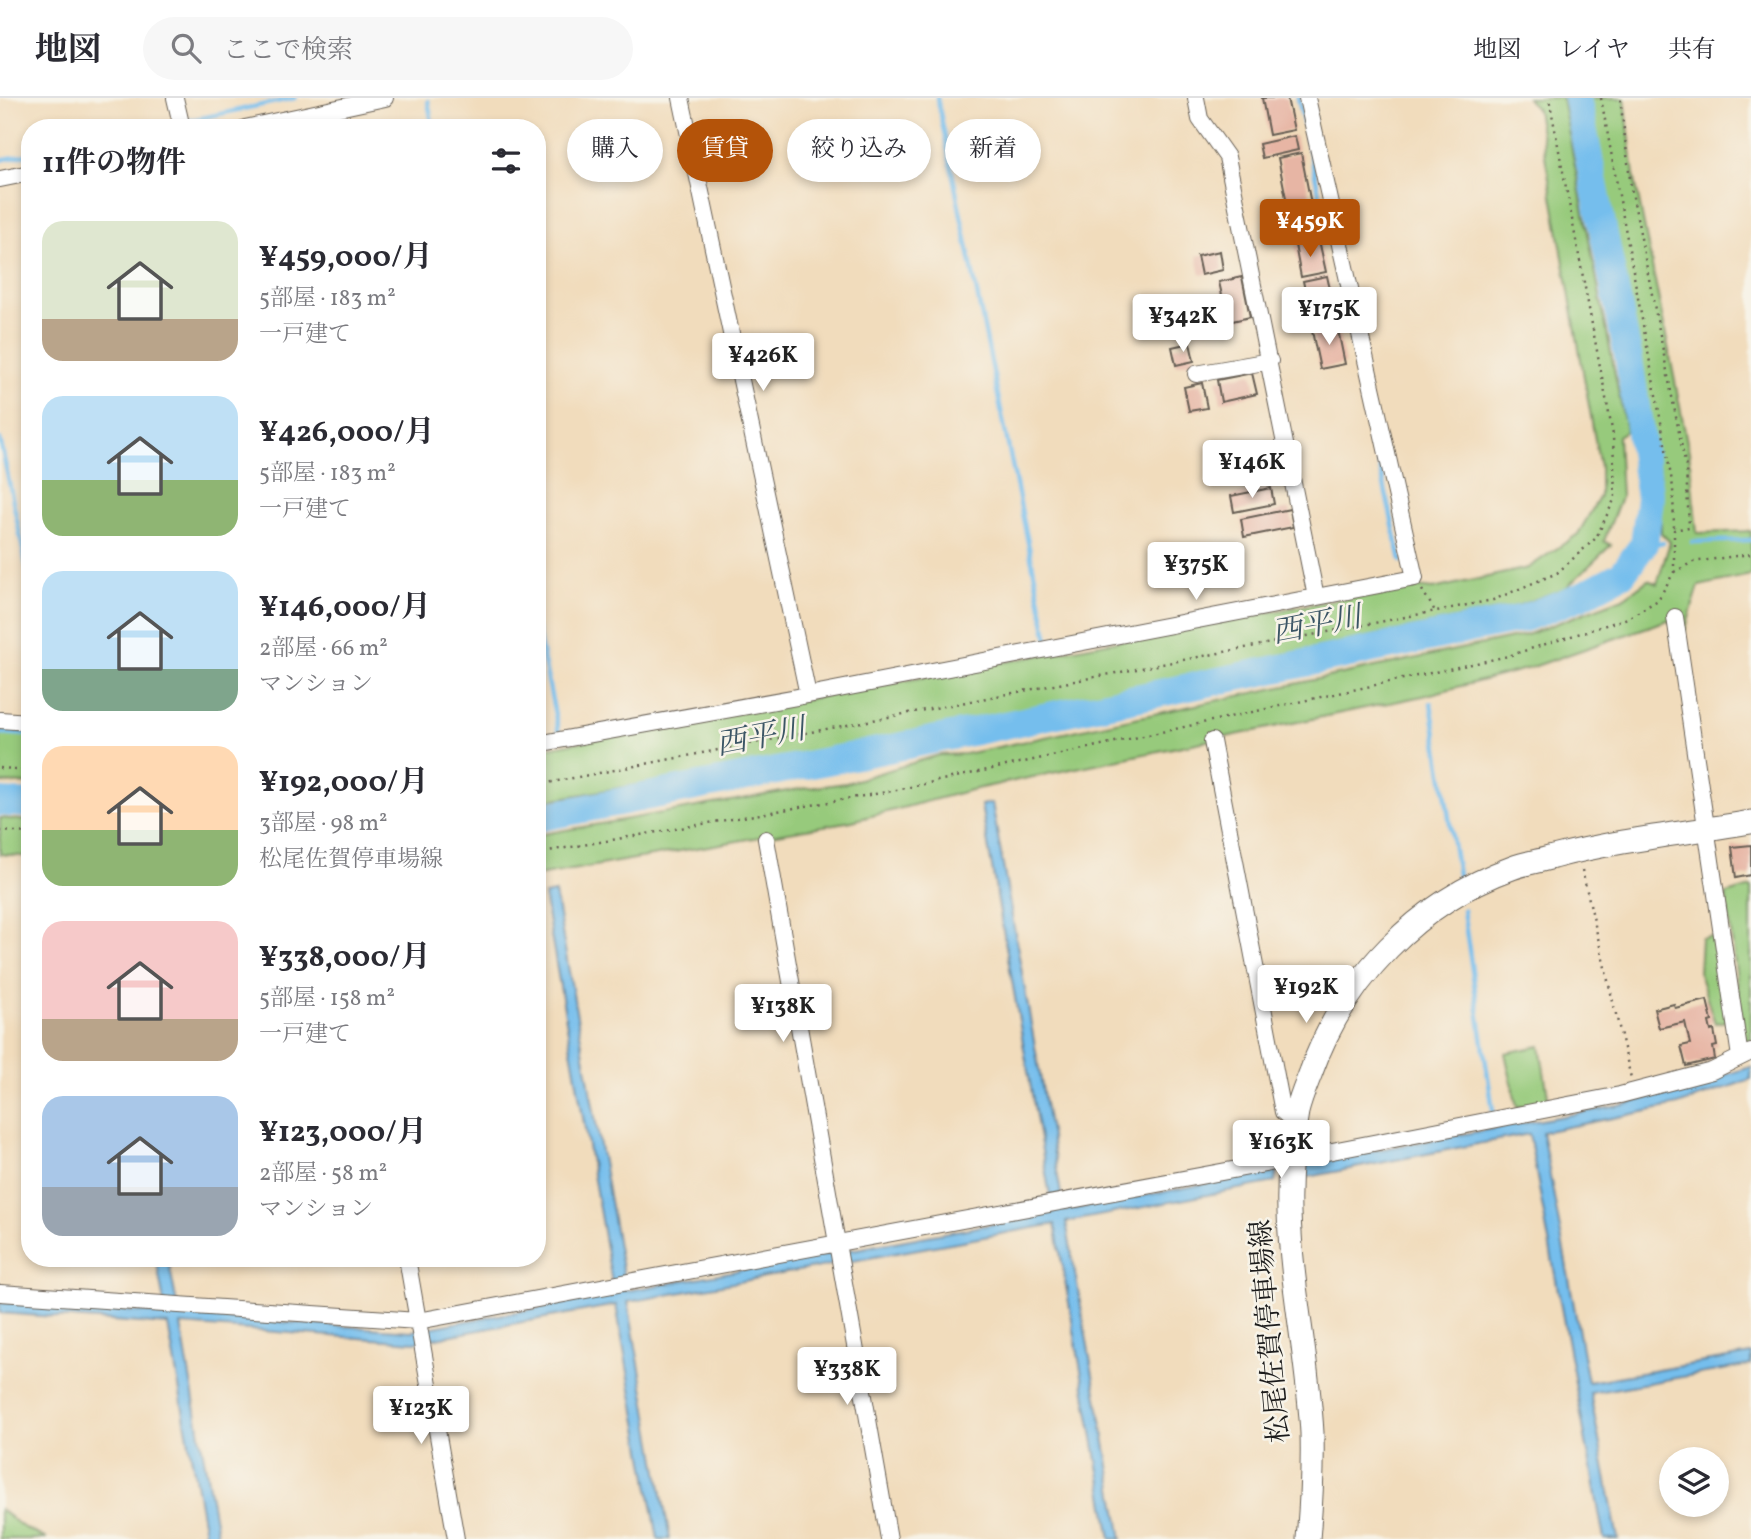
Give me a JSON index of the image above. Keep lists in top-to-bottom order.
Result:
{
  "streets": {
    "main road": ["松尾佐賀停車場線"]
  },
  "water": ["西平川"],
  "page": {
    "header": "地図",
    "search": "ここで検索",
    "nav": ["地図", "レイヤ", "共有"],
    "chip": [
      "購入",
      "賃貸",
      "絞り込み",
      "新着"
    ],
    "heading": "11件の物件",
    "price": [
      "¥459K",
      "¥175K",
      "¥342K",
      "¥426K",
      "¥146K",
      "¥375K",
      "¥192K",
      "¥138K",
      "¥163K",
      "¥338K",
      "¥123K"
    ],
    "list": [
      {
        "name": "¥459,000/月",
        "note": "5部屋 · 183 m² · 一戸建て"
      },
      {
        "name": "¥426,000/月",
        "note": "5部屋 · 183 m² · 一戸建て"
      },
      {
        "name": "¥146,000/月",
        "note": "2部屋 · 66 m² · マンション"
      },
      {
        "name": "¥192,000/月",
        "note": "3部屋 · 98 m² · 松尾佐賀停車場線"
      },
      {
        "name": "¥338,000/月",
        "note": "5部屋 · 158 m² · 一戸建て"
      },
      {
        "name": "¥123,000/月",
        "note": "2部屋 · 58 m² · マンション"
      }
    ]
  }
}
